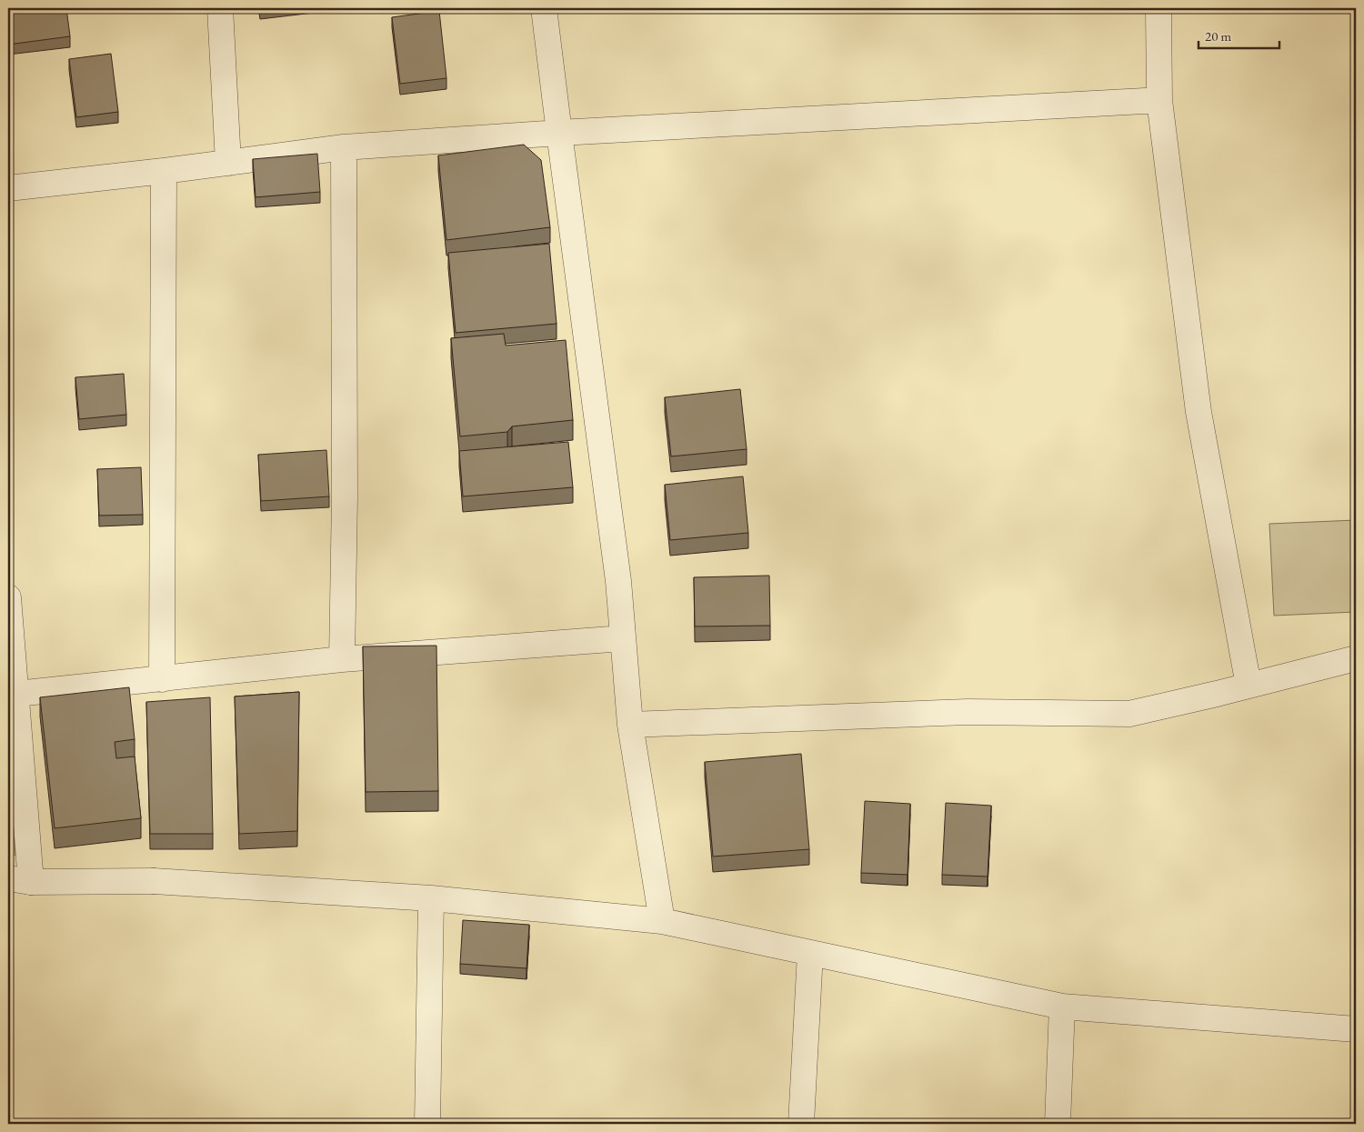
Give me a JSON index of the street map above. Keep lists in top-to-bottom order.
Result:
{
  "scale_bar": "20 m"
}
